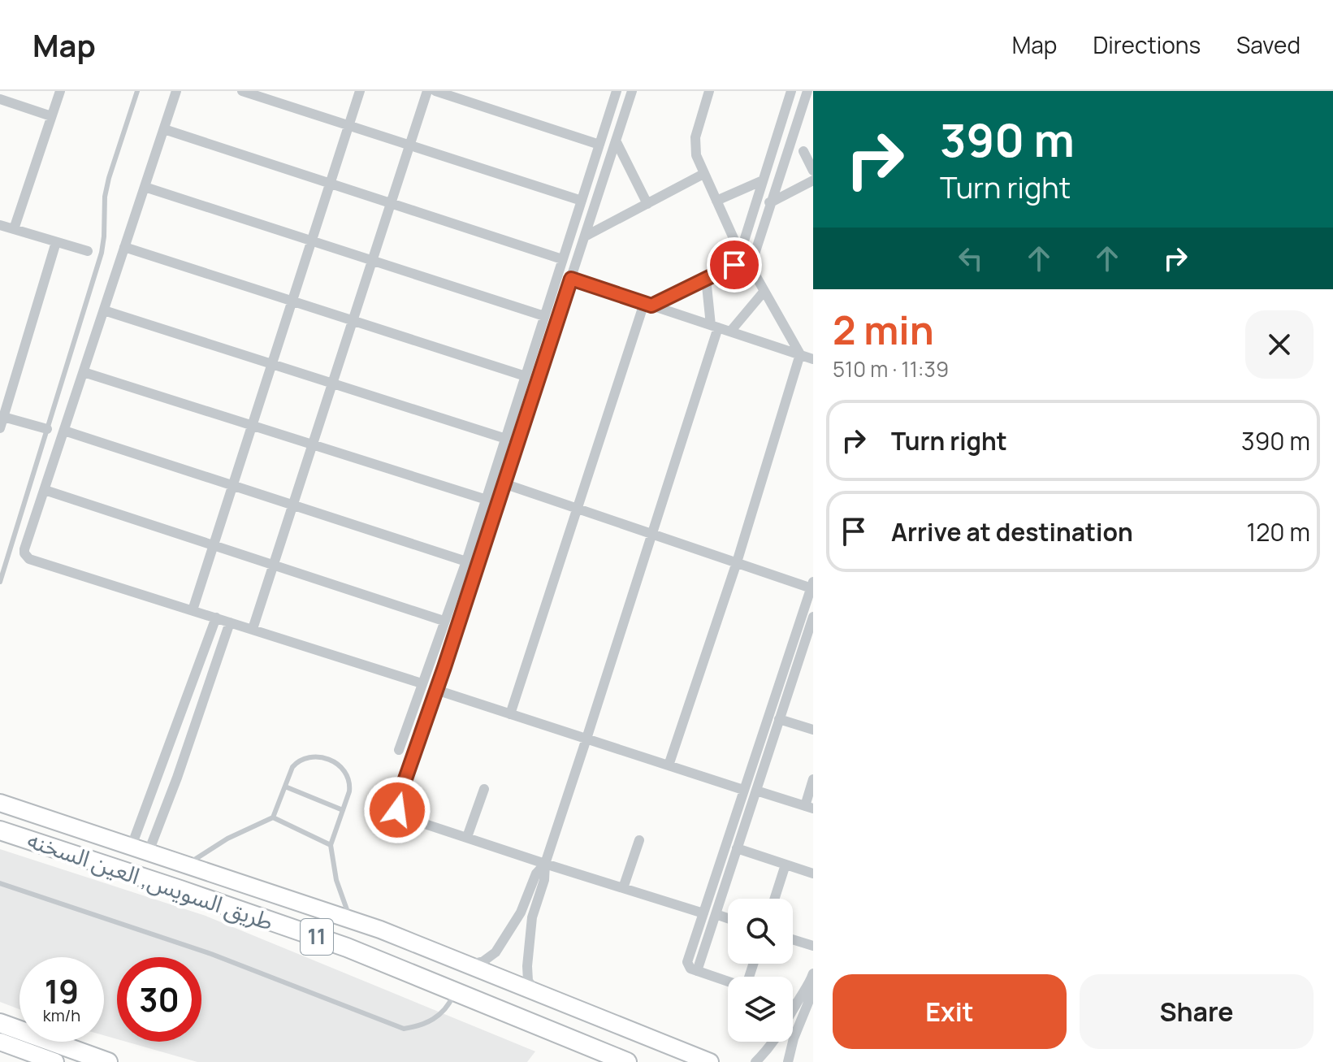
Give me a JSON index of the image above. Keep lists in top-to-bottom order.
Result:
{
  "streets": {
    "highway": ["طريق السويس, العين السخنه", "11"]
  },
  "page": {
    "header": "Map",
    "nav": ["Map", "Directions", "Saved"],
    "turn": ["390 m", "Turn right"],
    "heading": ["2 min", "510 m · 11:39"],
    "list": [
      {
        "name": "Turn right",
        "value": "390 m"
      },
      {
        "name": "Arrive at destination",
        "value": "120 m"
      }
    ],
    "speed": "19 km/h",
    "limit": "30",
    "buttons": ["Exit", "Share"]
  }
}
